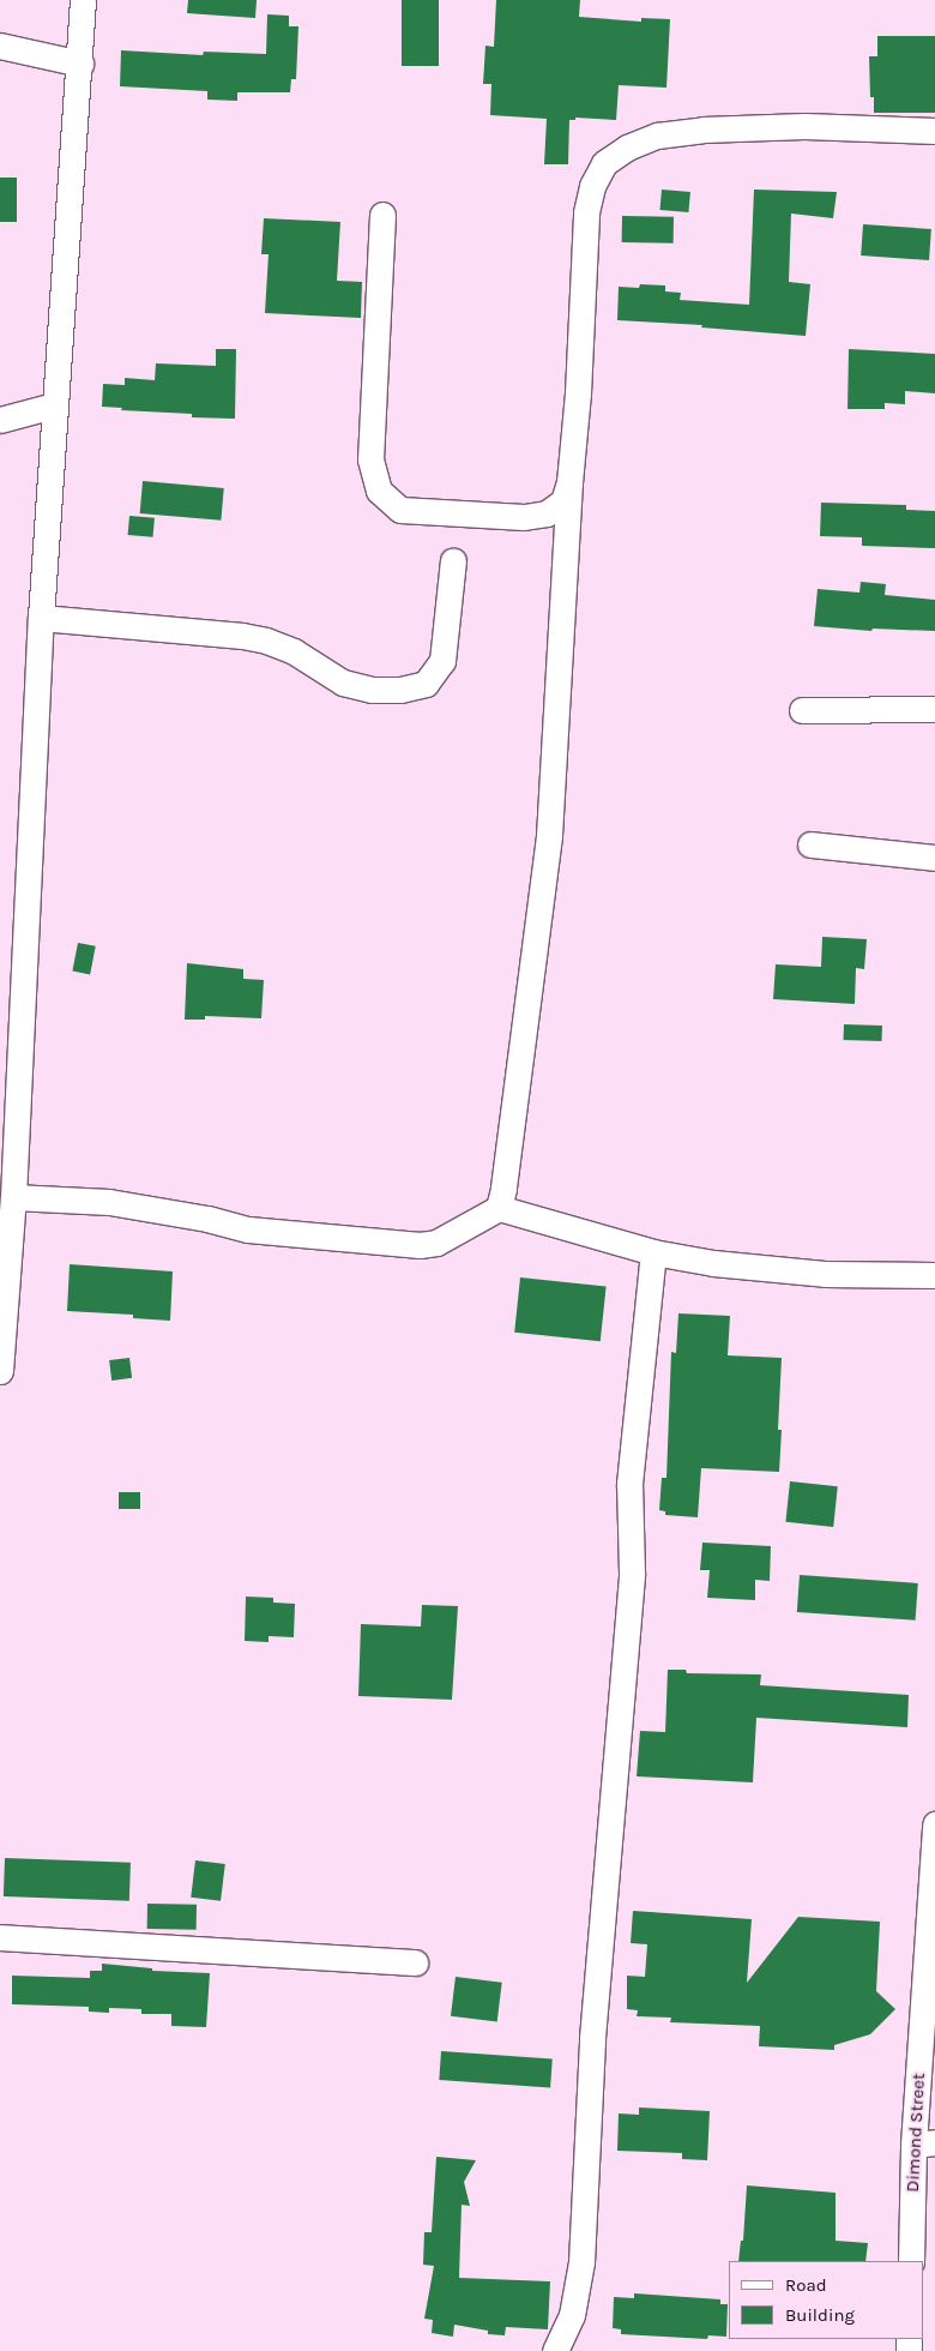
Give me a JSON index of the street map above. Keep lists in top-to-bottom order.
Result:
{
  "streets": {
    "street": ["Dimond Street"]
  },
  "legend": ["Road", "Building"]
}
